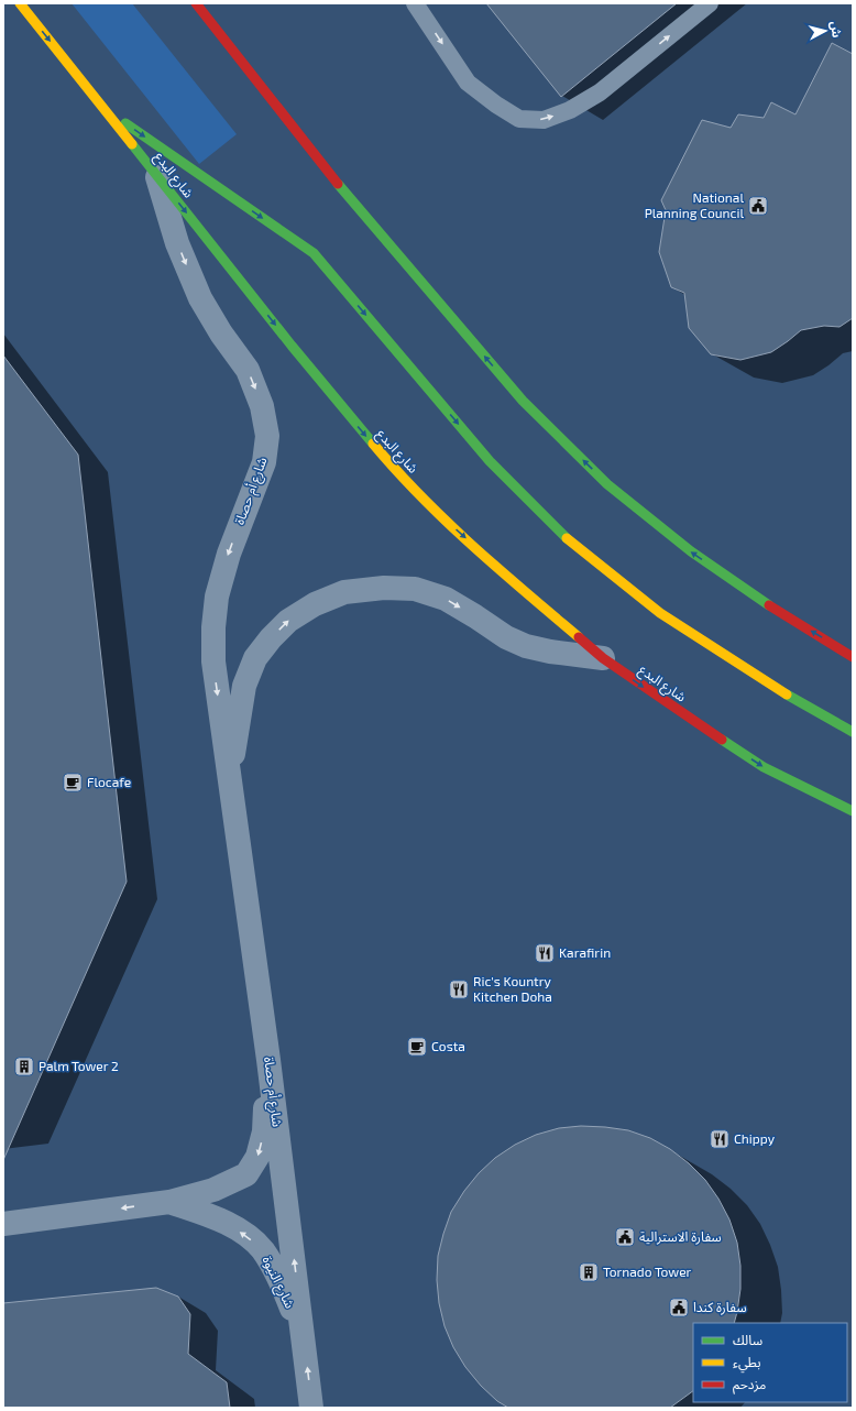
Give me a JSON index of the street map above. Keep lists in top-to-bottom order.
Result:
{
  "streets": {
    "main road": ["شارع البدع"],
    "street": ["شارع أم حصاة", "شارع النيوة"]
  },
  "crossings": [
    ["شارع البدع", "شارع أم حصاة"],
    ["شارع أم حصاة", "شارع النيوة"]
  ],
  "places": {
    "public building": ["National Planning Council", "سفارة الاسترالية", "سفارة كندا"],
    "cafe": ["Flocafe", "Costa"],
    "restaurant": ["Karafirin", "Ric's Kountry Kitchen Doha", "Chippy"],
    "building": ["Palm Tower 2", "Tornado Tower"]
  },
  "legend": ["سالك", "بطيء", "مزدحم"],
  "north": "right"
}
